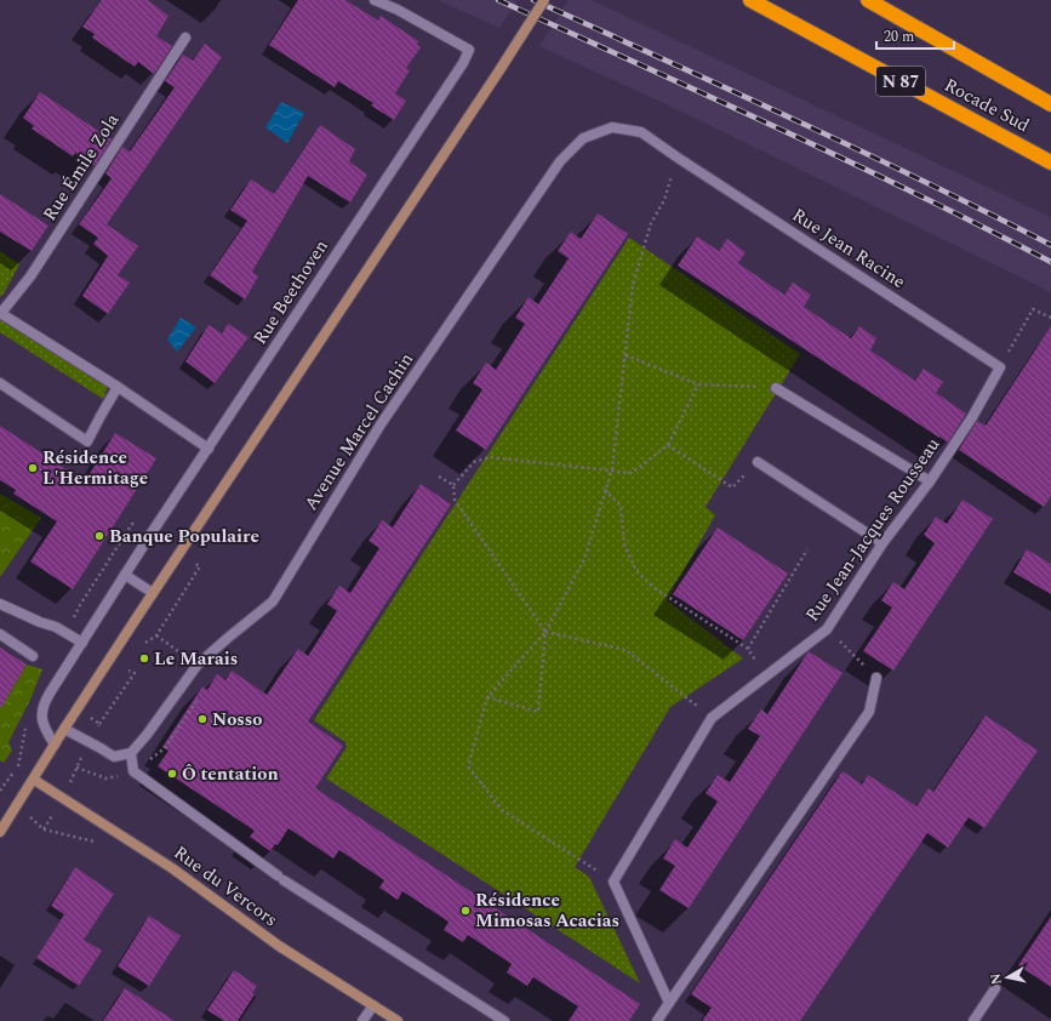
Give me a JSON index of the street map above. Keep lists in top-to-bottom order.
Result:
{
  "streets": {
    "highway": ["N 87", "Rocade Sud"],
    "street": [
      "Rue Émile Zola",
      "Rue Jean Racine",
      "Rue Beethoven",
      "Avenue Marcel Cachin",
      "Rue Jean-Jacques Rousseau",
      "Rue du Vercors"
    ]
  },
  "crossings": [
    ["Rue Émile Zola", "Rue Beethoven"],
    ["Rue Jean Racine", "Avenue Marcel Cachin"],
    ["Rue Jean Racine", "Rue Jean-Jacques Rousseau"]
  ],
  "places": [
    "Résidence L'Hermitage",
    "Banque Populaire",
    "Le Marais",
    "Nosso",
    "Ô tentation",
    "Résidence Mimosas Acacias"
  ],
  "scale_bar": "20 m",
  "north": "left"
}
